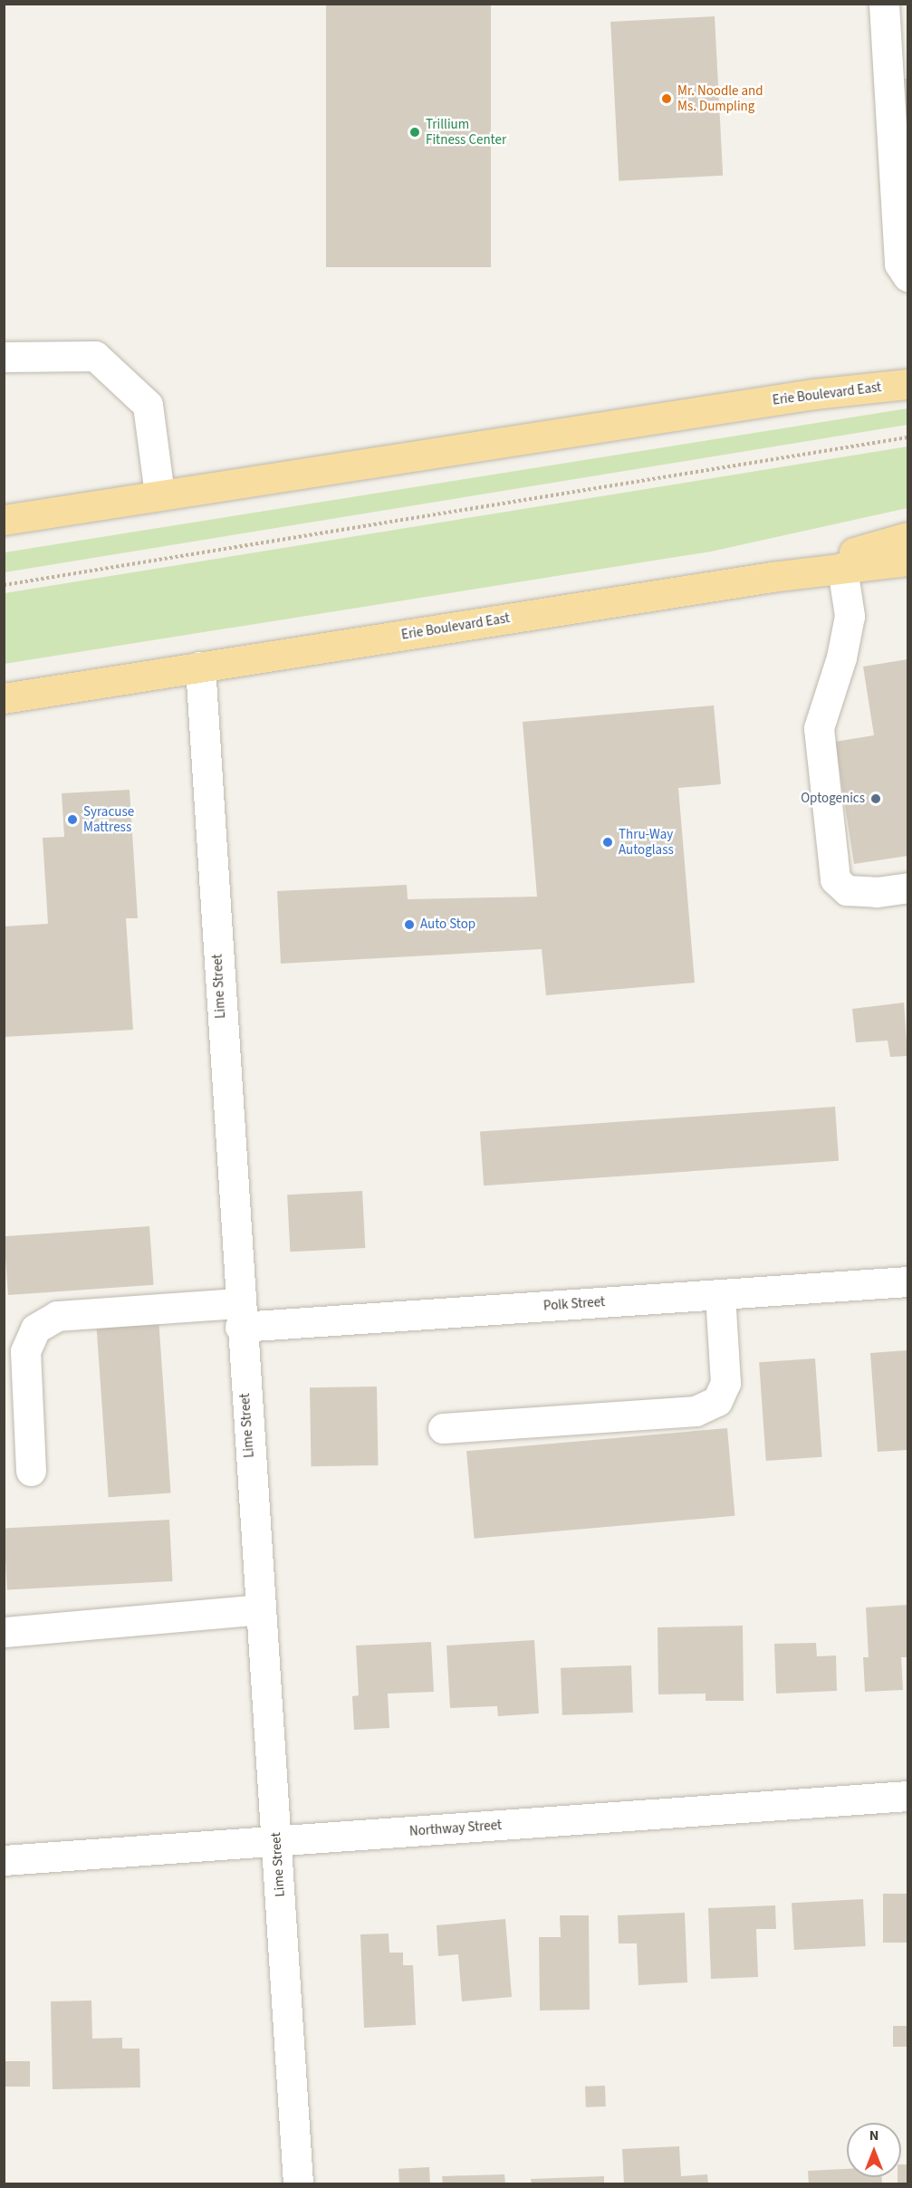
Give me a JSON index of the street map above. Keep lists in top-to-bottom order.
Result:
{
  "streets": {
    "main road": ["Erie Boulevard East"],
    "street": ["Lime Street", "Polk Street", "Northway Street"]
  },
  "crossings": [
    ["Erie Boulevard East", "Lime Street"],
    ["Lime Street", "Polk Street"],
    ["Lime Street", "Northway Street"]
  ],
  "places": [
    "Mr. Noodle and Ms. Dumpling",
    "Trillium Fitness Center",
    "Optogenics",
    "Syracuse Mattress",
    "Thru-Way Autoglass",
    "Auto Stop"
  ],
  "north": "top"
}
